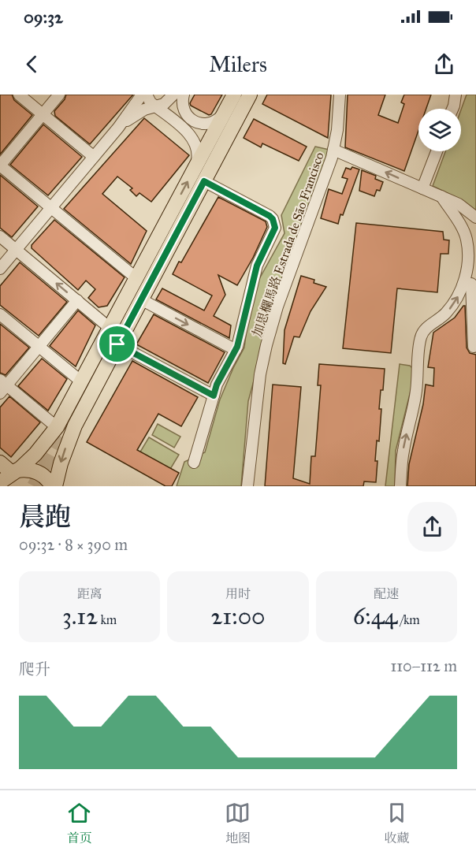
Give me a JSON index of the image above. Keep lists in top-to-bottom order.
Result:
{
  "streets": {
    "street": ["加思欄馬路 Estrada de São Francisco"]
  },
  "page": {
    "status": "09:32",
    "header": "Milers",
    "heading": ["晨跑", "09:32 · 8 × 390 m"],
    "stats": [
      ["距离", "3.12 km"],
      ["用时", "21:00"],
      ["配速", "6:44 /km"]
    ],
    "chart": ["爬升", "110–112 m"],
    "tabs": ["首页", "地图", "收藏"]
  }
}
